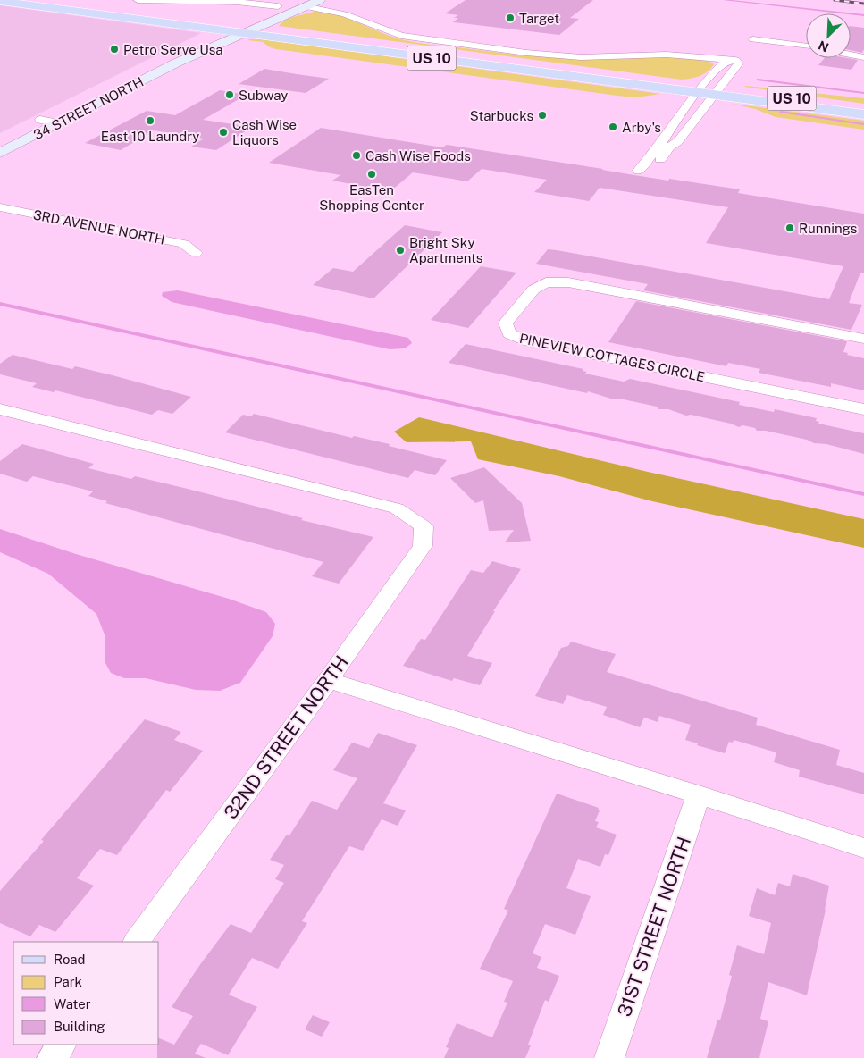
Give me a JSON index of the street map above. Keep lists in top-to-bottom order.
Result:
{
  "streets": {
    "main road": ["US 10", "34 STREET NORTH"],
    "street": [
      "3RD AVENUE NORTH",
      "PINEVIEW COTTAGES CIRCLE",
      "32ND STREET NORTH",
      "31ST STREET NORTH"
    ]
  },
  "crossings": [
    ["US 10", "34 STREET NORTH"]
  ],
  "places": [
    "Target",
    "Petro Serve Usa",
    "Subway",
    "Starbucks",
    "East 10 Laundry",
    "Arby's",
    "Cash Wise Liquors",
    "Cash Wise Foods",
    "EasTen Shopping Center",
    "Runnings",
    "Bright Sky Apartments"
  ],
  "legend": [
    "Road",
    "Park",
    "Water",
    "Building"
  ],
  "north": "bottom left"
}
